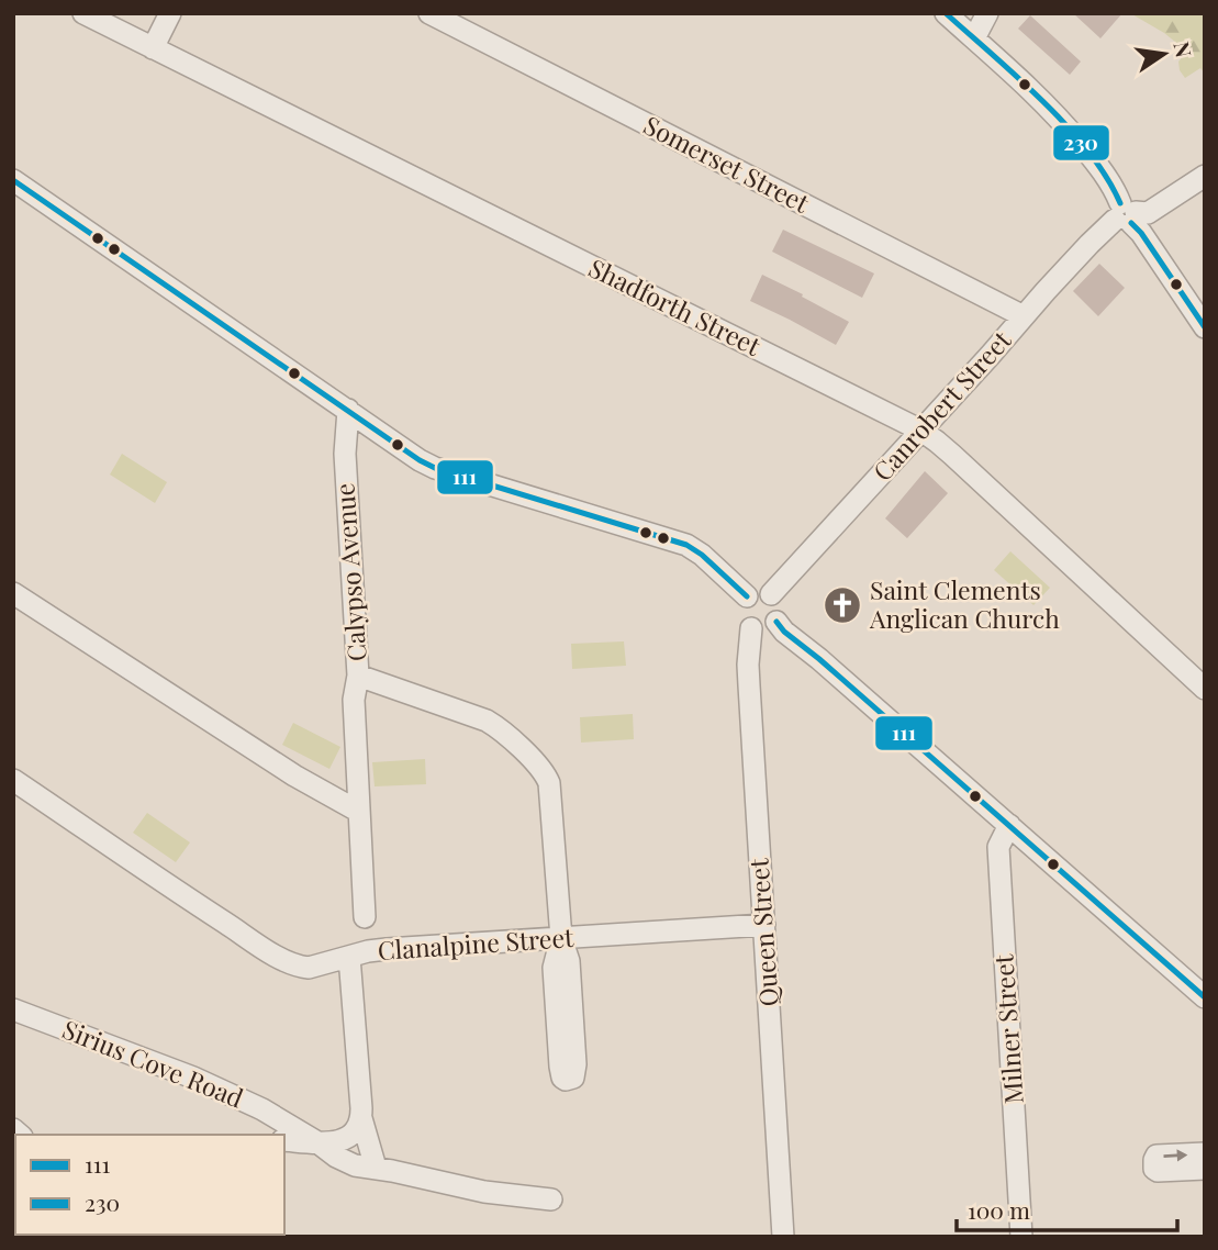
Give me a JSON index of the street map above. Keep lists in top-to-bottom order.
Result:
{
  "streets": {
    "street": [
      "Somerset Street",
      "Shadforth Street",
      "Canrobert Street",
      "Calypso Avenue",
      "Queen Street",
      "Clanalpine Street",
      "Milner Street",
      "Sirius Cove Road"
    ]
  },
  "crossings": [
    ["Somerset Street", "Canrobert Street"],
    ["Shadforth Street", "Canrobert Street"],
    ["Canrobert Street", "Queen Street"],
    ["Calypso Avenue", "Clanalpine Street"],
    ["Queen Street", "Clanalpine Street"]
  ],
  "places": {
    "church": ["Saint Clements Anglican Church"]
  },
  "lines": ["transit line 230", "transit line 111"],
  "legend": ["111", "230"],
  "scale_bar": "100 m",
  "north": "right"
}
